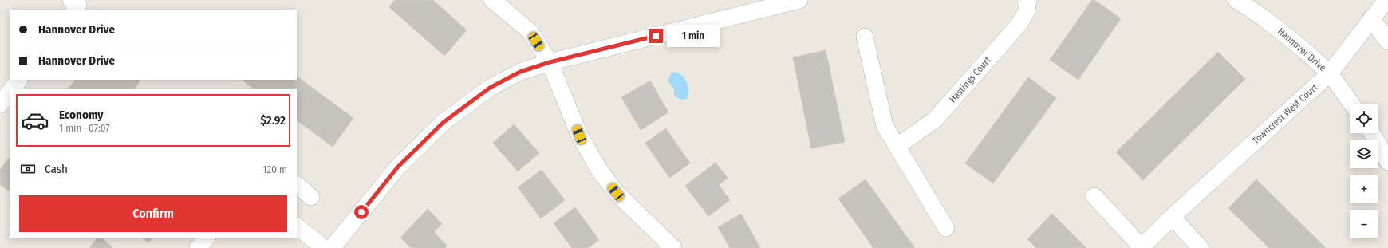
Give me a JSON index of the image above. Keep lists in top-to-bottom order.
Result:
{
  "streets": {
    "street": ["Hannover Drive", "Hastings Court", "Towncrest West Court"]
  },
  "crossings": [
    ["Hannover Drive", "Towncrest West Court"]
  ],
  "page": {
    "banner": ["Hannover Drive", "Hannover Drive"],
    "bubble": "1 min",
    "list": [
      {
        "name": "Economy",
        "note": "1 min · 07:07",
        "value": "$2.92"
      }
    ],
    "map_buttons": ["+", "−"],
    "pay": ["Cash", "120 m"],
    "buttons": "Confirm"
  }
}
